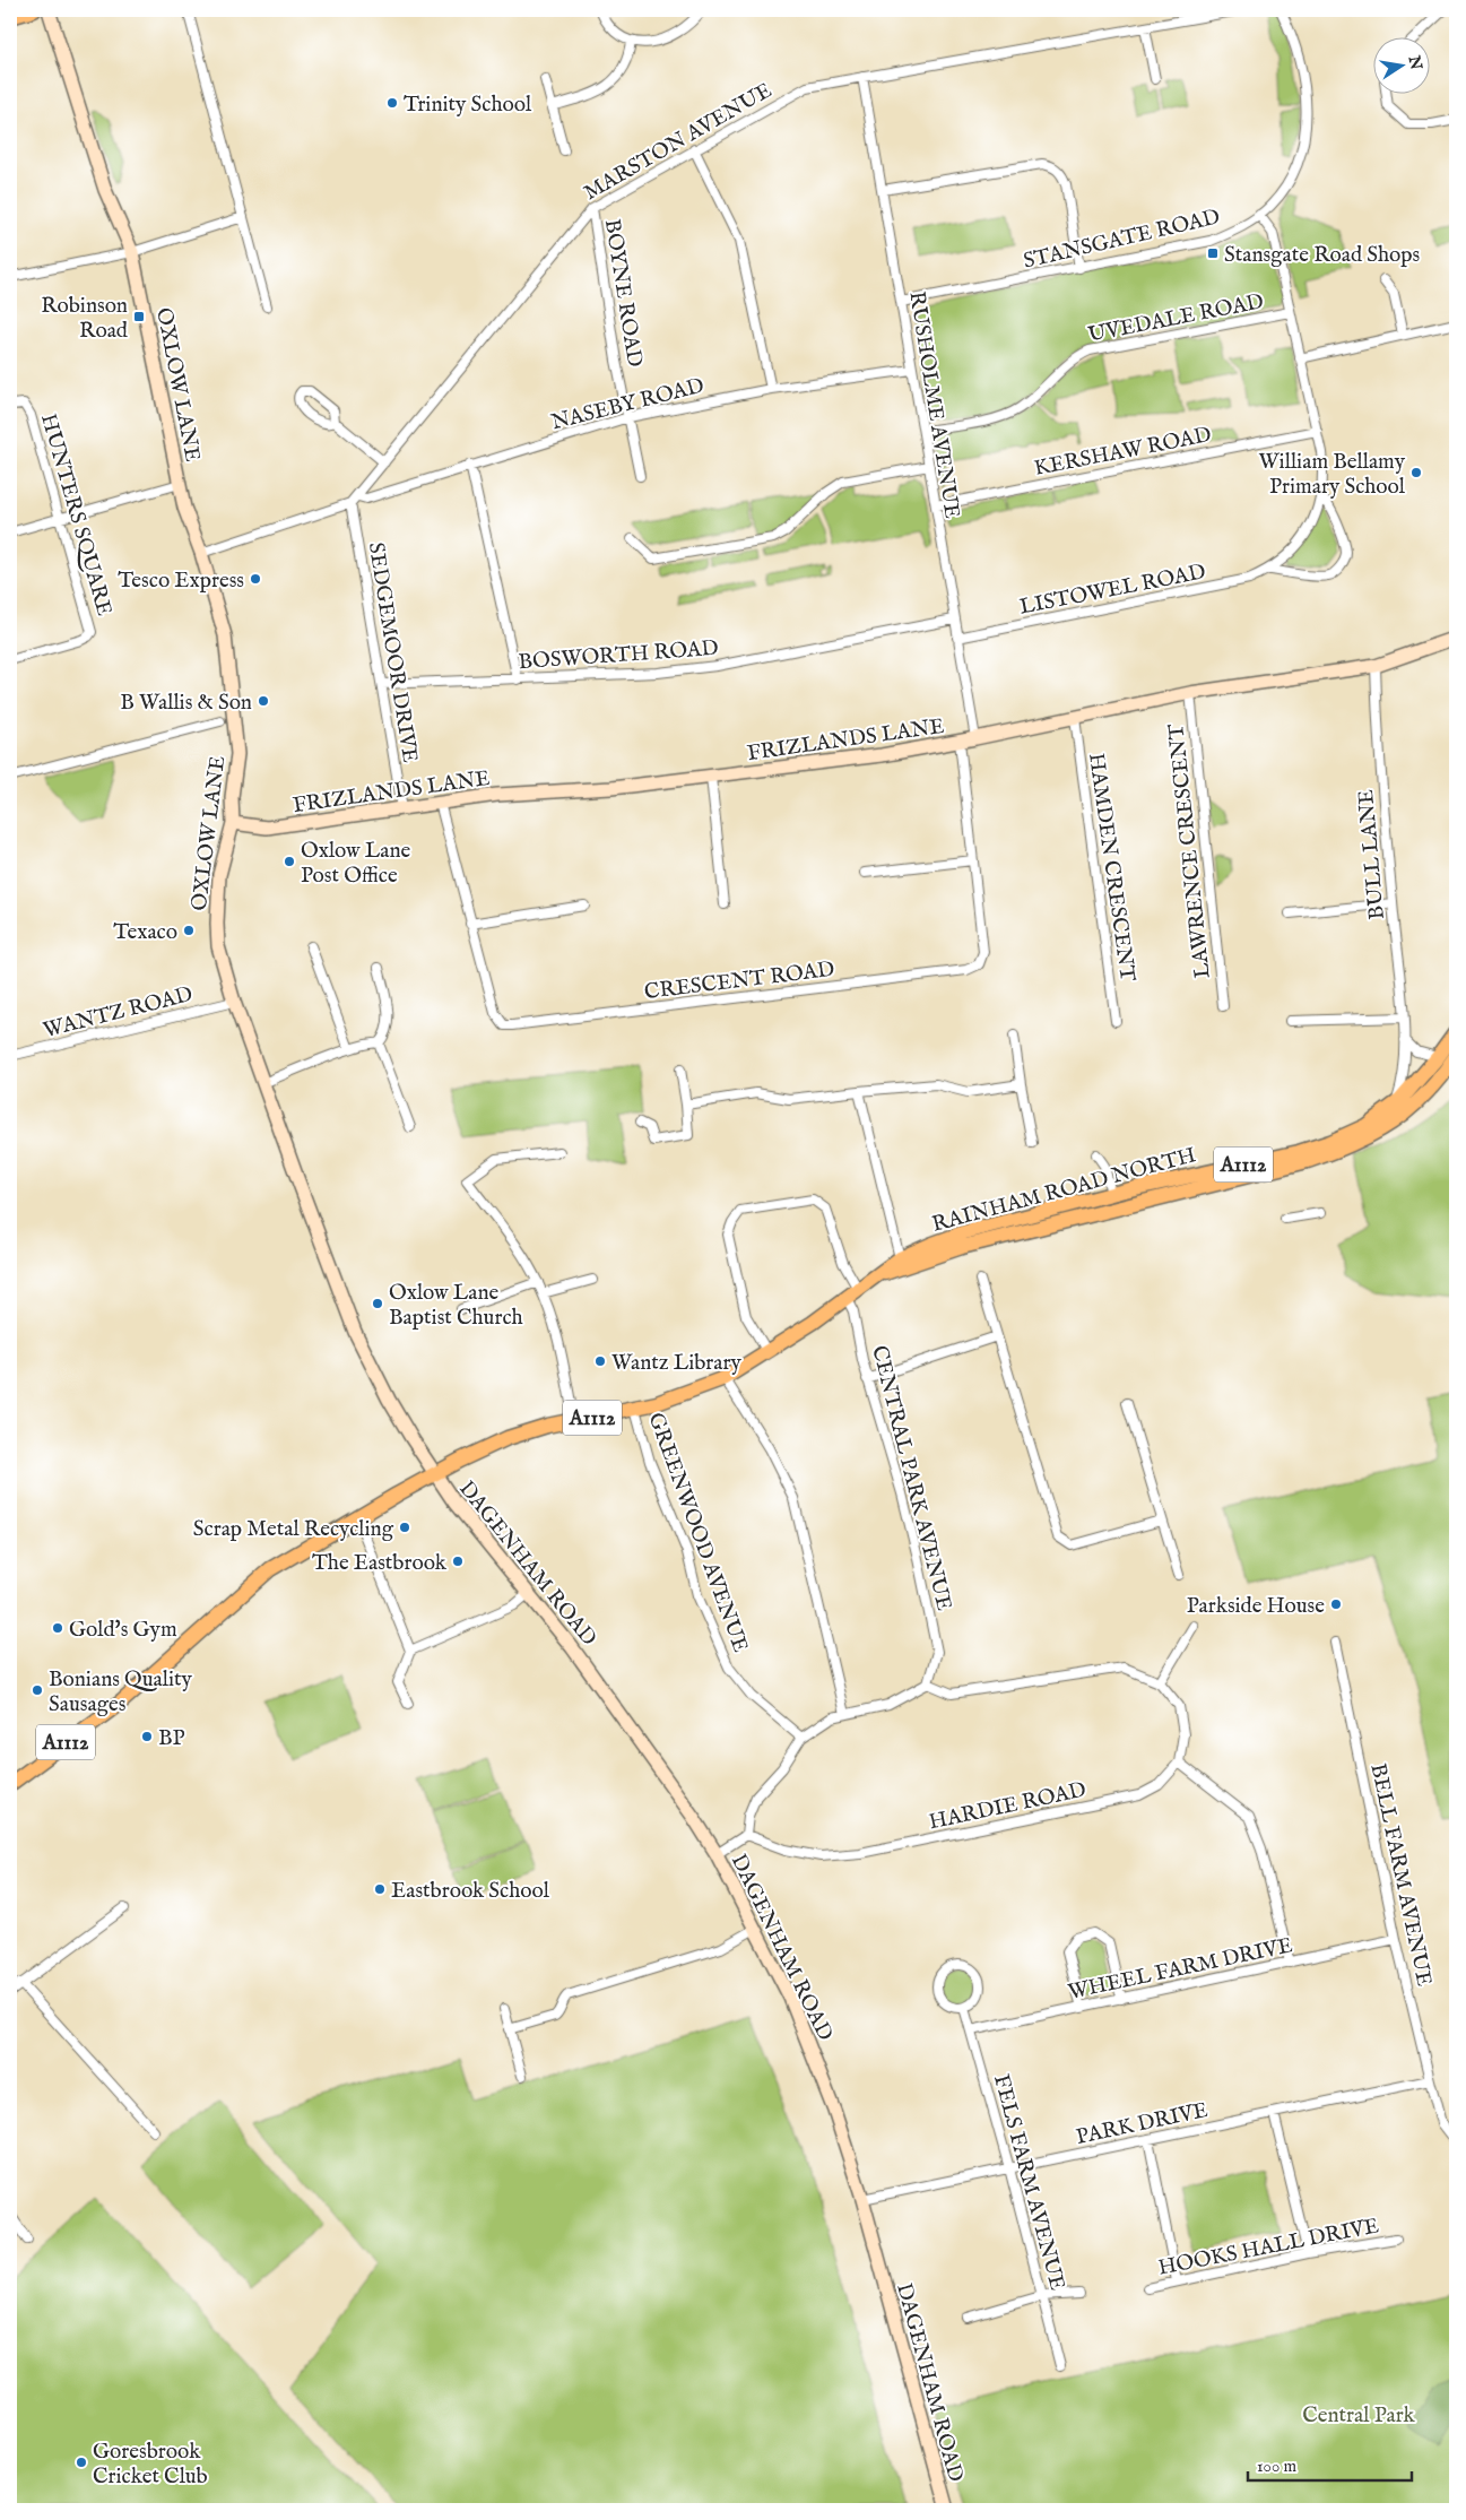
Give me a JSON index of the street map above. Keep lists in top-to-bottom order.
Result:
{
  "streets": {
    "main road": ["A1112", "RAINHAM ROAD NORTH"],
    "street": [
      "MARSTON AVENUE",
      "STANSGATE ROAD",
      "BOYNE ROAD",
      "UVEDALE ROAD",
      "OXLOW LANE",
      "NASEBY ROAD",
      "RUSHOLME AVENUE",
      "KERSHAW ROAD",
      "HUNTERS SQUARE",
      "LISTOWEL ROAD",
      "SEDGEMOOR DRIVE",
      "BOSWORTH ROAD",
      "FRIZLANDS LANE",
      "LAWRENCE CRESCENT",
      "BULL LANE",
      "HAMDEN CRESCENT",
      "CRESCENT ROAD",
      "WANTZ ROAD",
      "CENTRAL PARK AVENUE",
      "GREENWOOD AVENUE",
      "DAGENHAM ROAD",
      "HARDIE ROAD",
      "BELL FARM AVENUE",
      "WHEEL FARM DRIVE",
      "PARK DRIVE",
      "FELS FARM AVENUE",
      "HOOKS HALL DRIVE"
    ]
  },
  "crossings": [
    ["MARSTON AVENUE", "BOYNE ROAD"],
    ["MARSTON AVENUE", "OXLOW LANE"],
    ["MARSTON AVENUE", "NASEBY ROAD"],
    ["MARSTON AVENUE", "RUSHOLME AVENUE"],
    ["MARSTON AVENUE", "SEDGEMOOR DRIVE"],
    ["STANSGATE ROAD", "RUSHOLME AVENUE"],
    ["STANSGATE ROAD", "LISTOWEL ROAD"],
    ["BOYNE ROAD", "NASEBY ROAD"],
    ["UVEDALE ROAD", "RUSHOLME AVENUE"],
    ["UVEDALE ROAD", "LISTOWEL ROAD"],
    ["OXLOW LANE", "FRIZLANDS LANE"],
    ["OXLOW LANE", "WANTZ ROAD"],
    ["OXLOW LANE", "A1112"],
    ["OXLOW LANE", "RAINHAM ROAD NORTH"],
    ["OXLOW LANE", "DAGENHAM ROAD"],
    ["NASEBY ROAD", "RUSHOLME AVENUE"],
    ["RUSHOLME AVENUE", "KERSHAW ROAD"],
    ["RUSHOLME AVENUE", "LISTOWEL ROAD"],
    ["RUSHOLME AVENUE", "BOSWORTH ROAD"],
    ["RUSHOLME AVENUE", "FRIZLANDS LANE"],
    ["KERSHAW ROAD", "LISTOWEL ROAD"],
    ["SEDGEMOOR DRIVE", "BOSWORTH ROAD"],
    ["SEDGEMOOR DRIVE", "FRIZLANDS LANE"],
    ["FRIZLANDS LANE", "LAWRENCE CRESCENT"],
    ["FRIZLANDS LANE", "BULL LANE"],
    ["FRIZLANDS LANE", "HAMDEN CRESCENT"],
    ["FRIZLANDS LANE", "CRESCENT ROAD"],
    ["BULL LANE", "RAINHAM ROAD NORTH"],
    ["A1112", "RAINHAM ROAD NORTH"],
    ["A1112", "DAGENHAM ROAD"],
    ["RAINHAM ROAD NORTH", "CENTRAL PARK AVENUE"],
    ["RAINHAM ROAD NORTH", "GREENWOOD AVENUE"],
    ["RAINHAM ROAD NORTH", "DAGENHAM ROAD"],
    ["DAGENHAM ROAD", "PARK DRIVE"],
    ["BELL FARM AVENUE", "WHEEL FARM DRIVE"],
    ["BELL FARM AVENUE", "PARK DRIVE"],
    ["WHEEL FARM DRIVE", "FELS FARM AVENUE"],
    ["PARK DRIVE", "FELS FARM AVENUE"]
  ],
  "parks": ["Central Park"],
  "places": {
    "other": [
      "Trinity School",
      "William Bellamy Primary School",
      "Tesco Express",
      "B Wallis & Son",
      "Oxlow Lane Post Office",
      "Texaco",
      "Oxlow Lane Baptist Church",
      "Wantz Library",
      "Scrap Metal Recycling",
      "The Eastbrook",
      "Parkside House",
      "Gold's Gym",
      "Bonians Quality Sausages",
      "BP",
      "Eastbrook School",
      "Goresbrook Cricket Club"
    ],
    "transit": ["Stansgate Road Shops", "Robinson Road"]
  },
  "scale_bar": "100 m",
  "north": "right"
}
